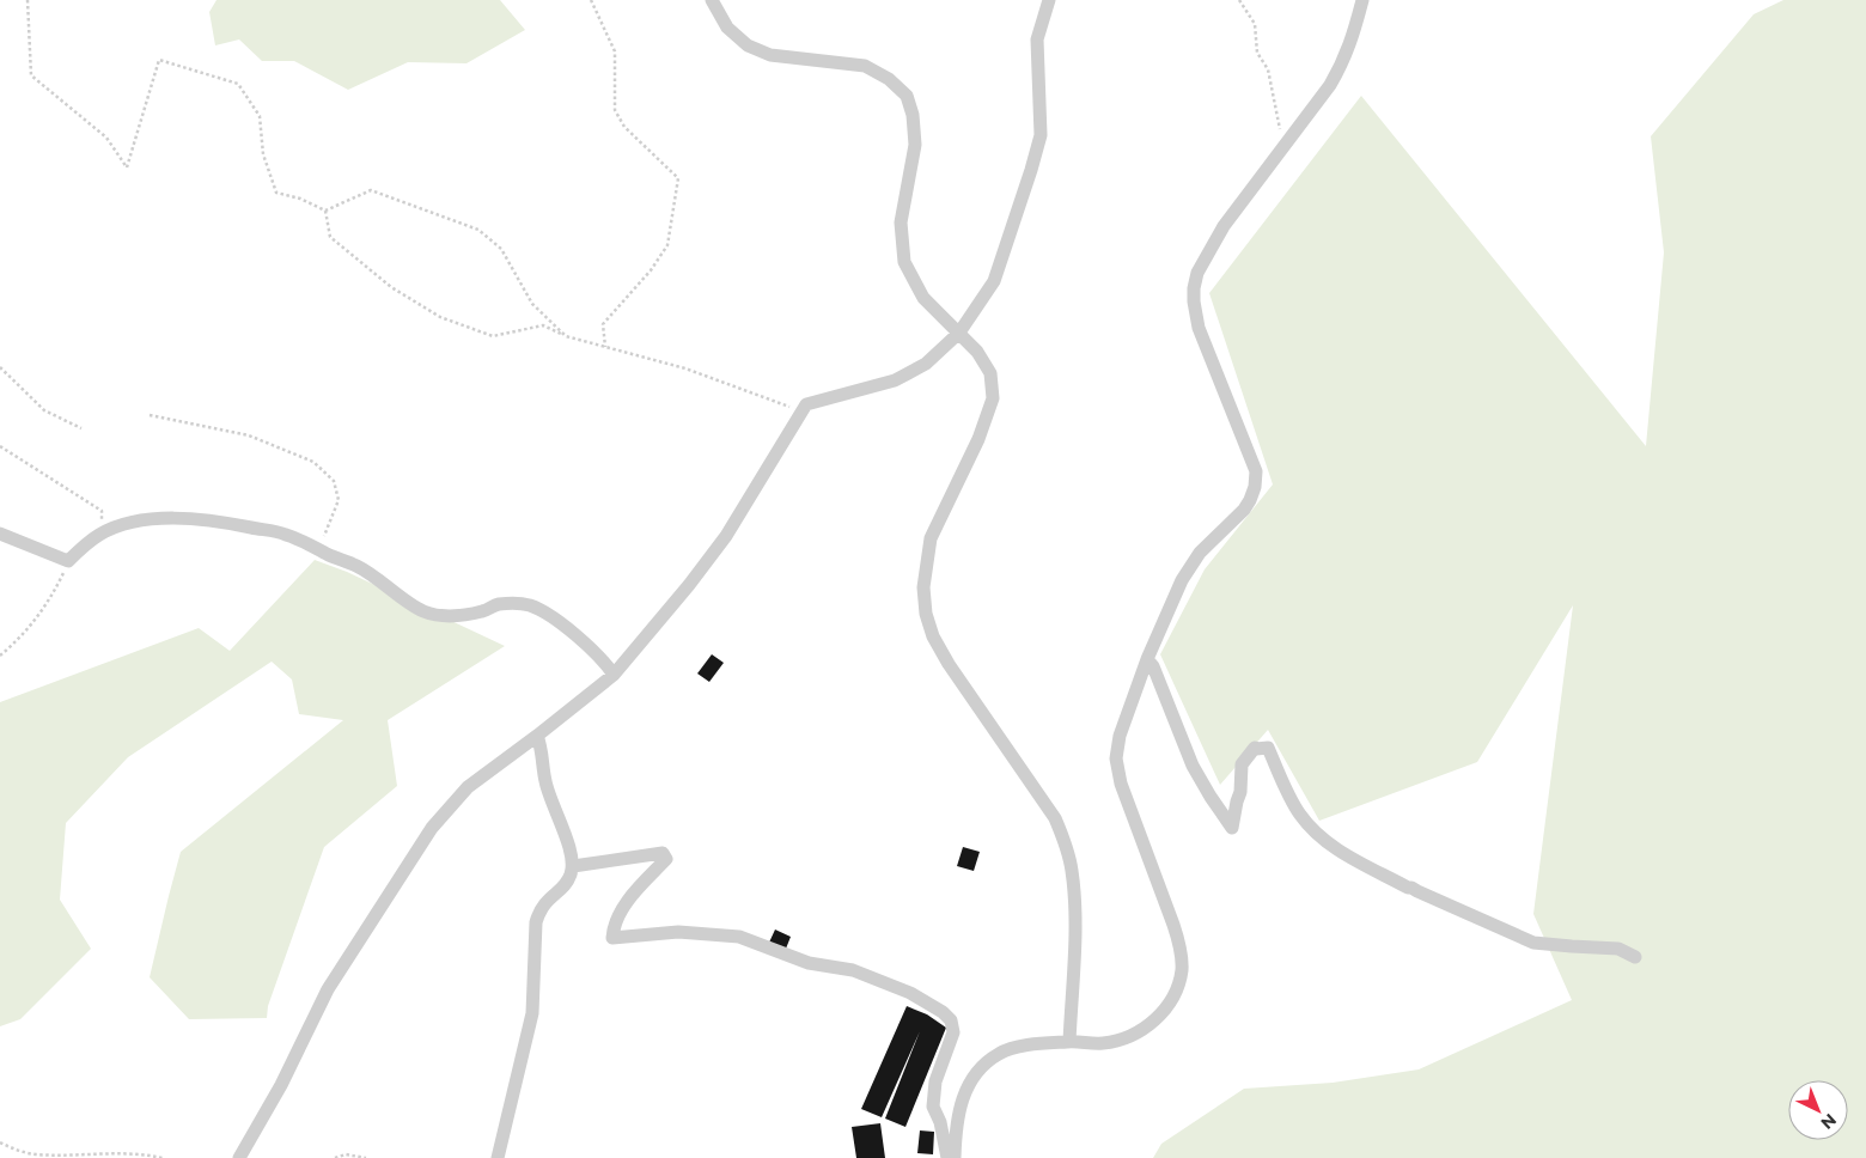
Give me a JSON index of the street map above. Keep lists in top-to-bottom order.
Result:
{
  "north": "bottom right"
}
